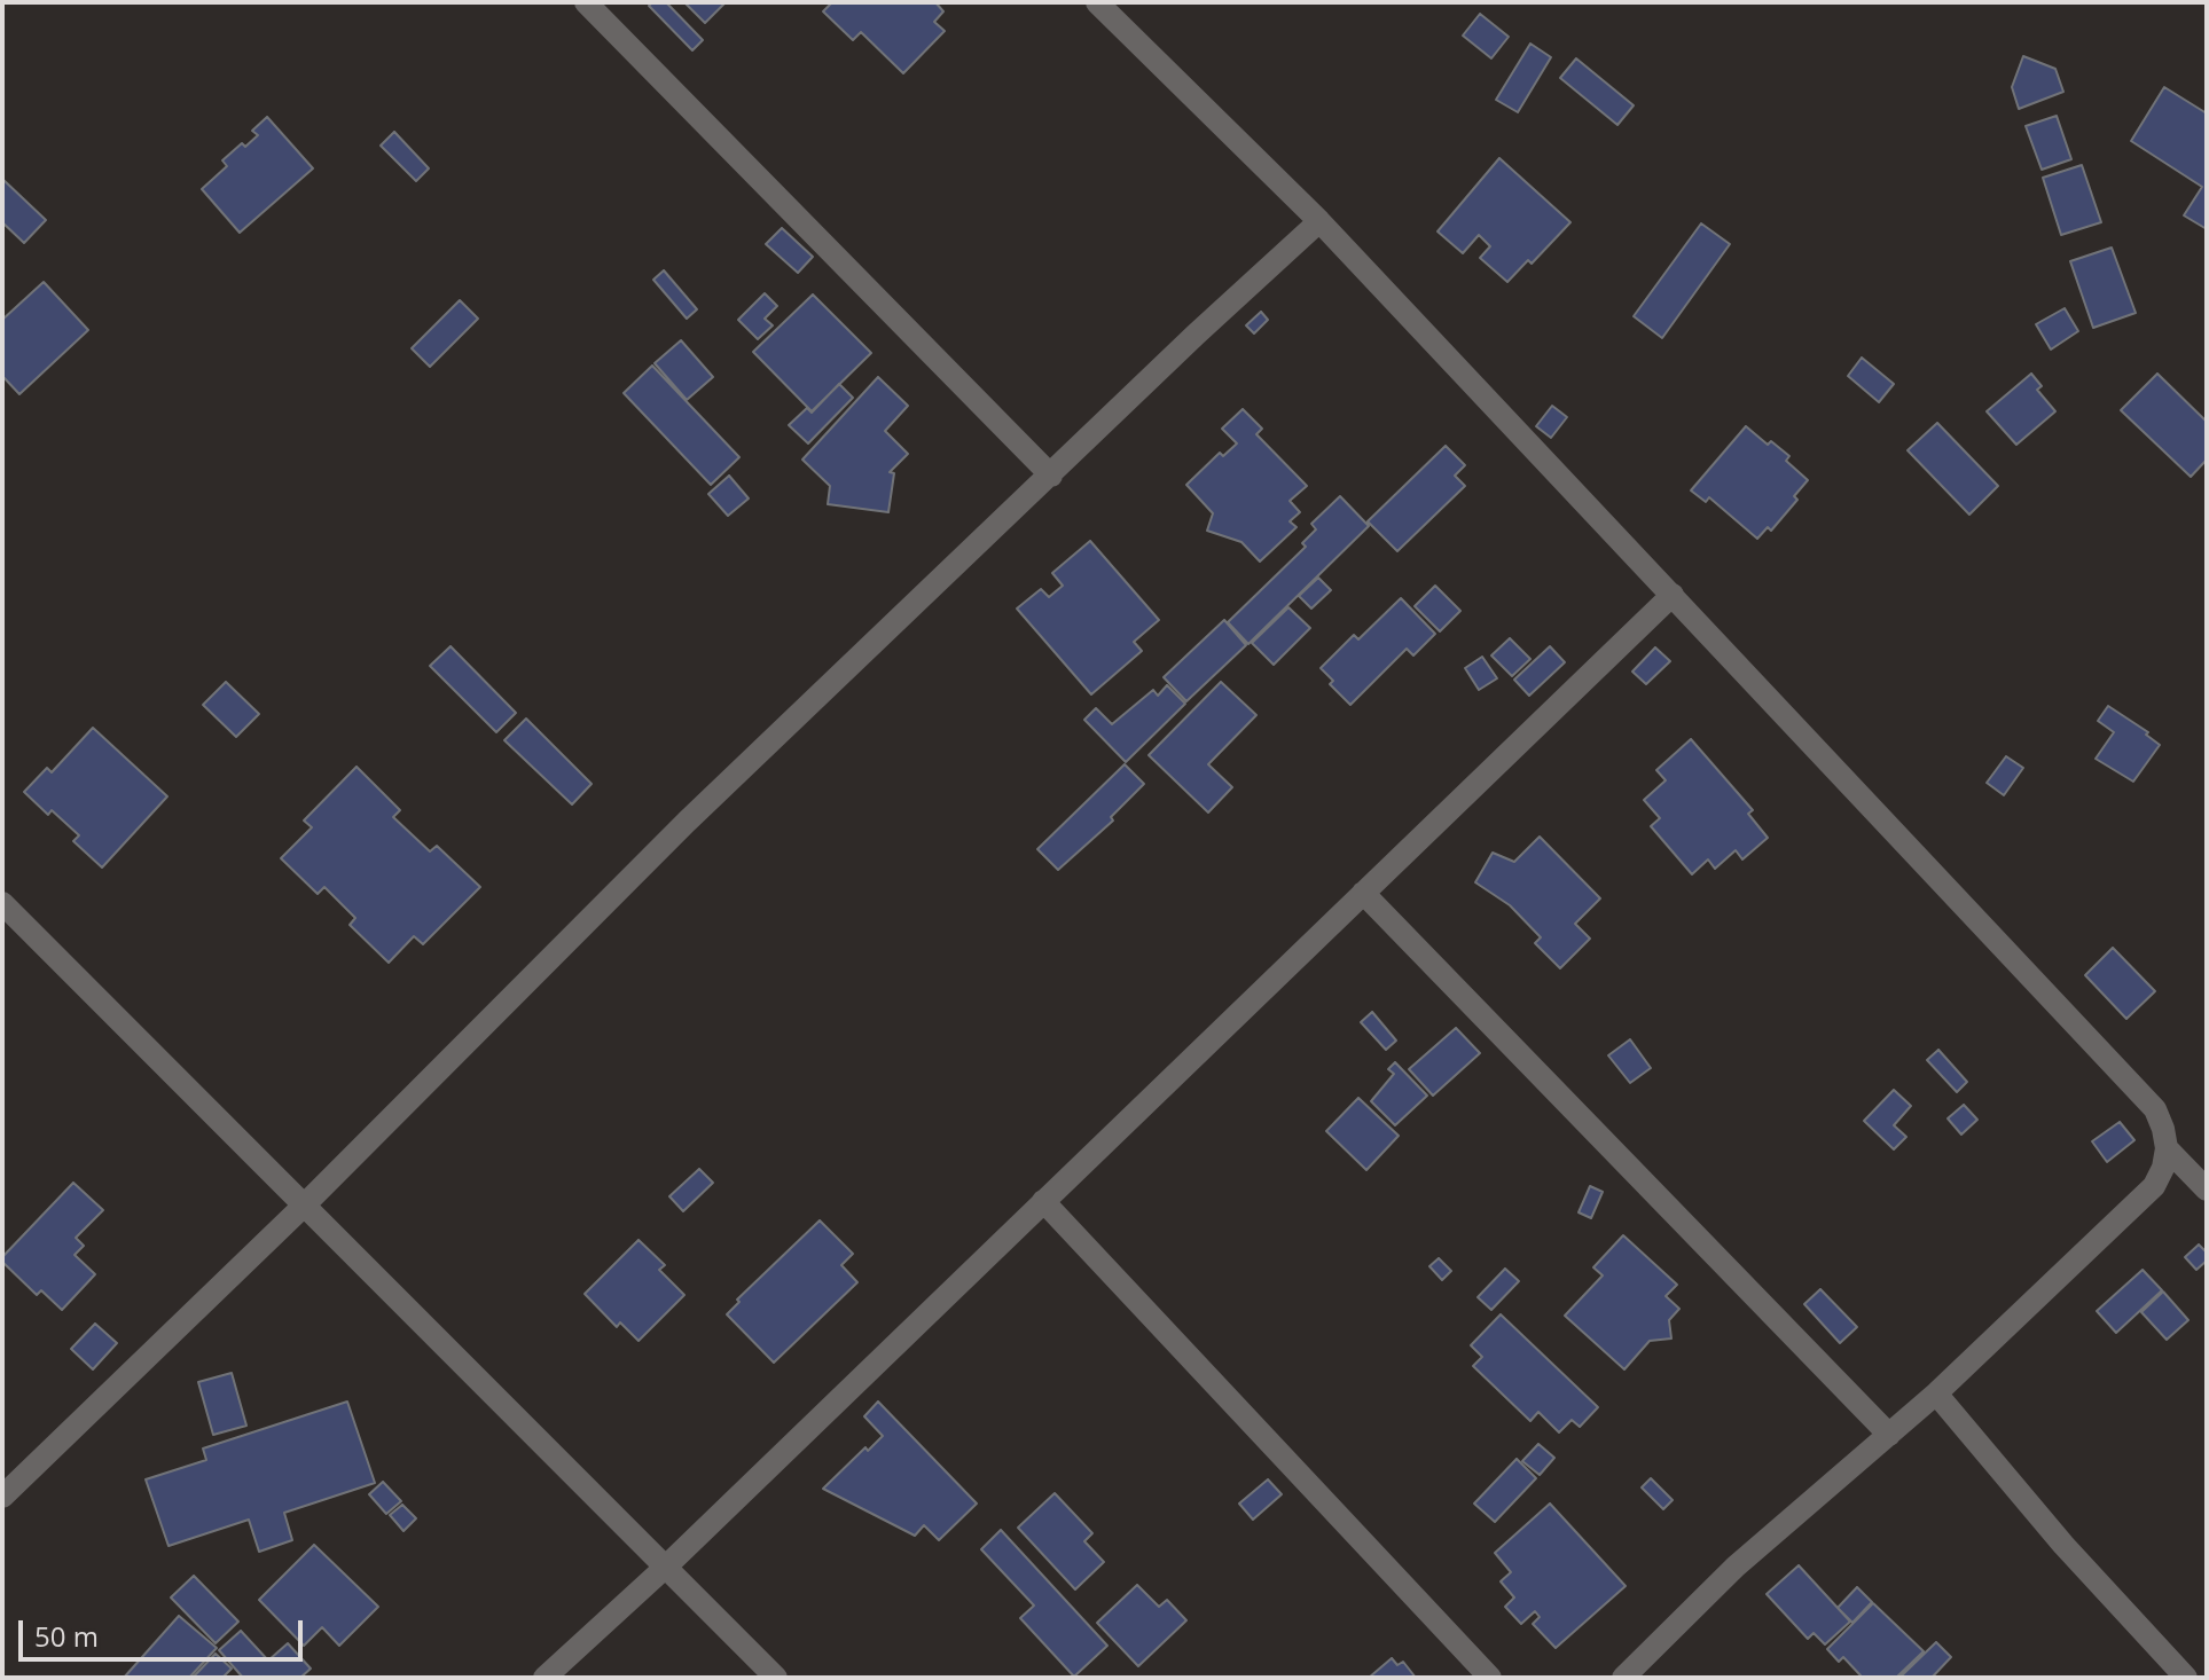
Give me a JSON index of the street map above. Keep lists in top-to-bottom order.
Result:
{
  "scale_bar": "50 m"
}
